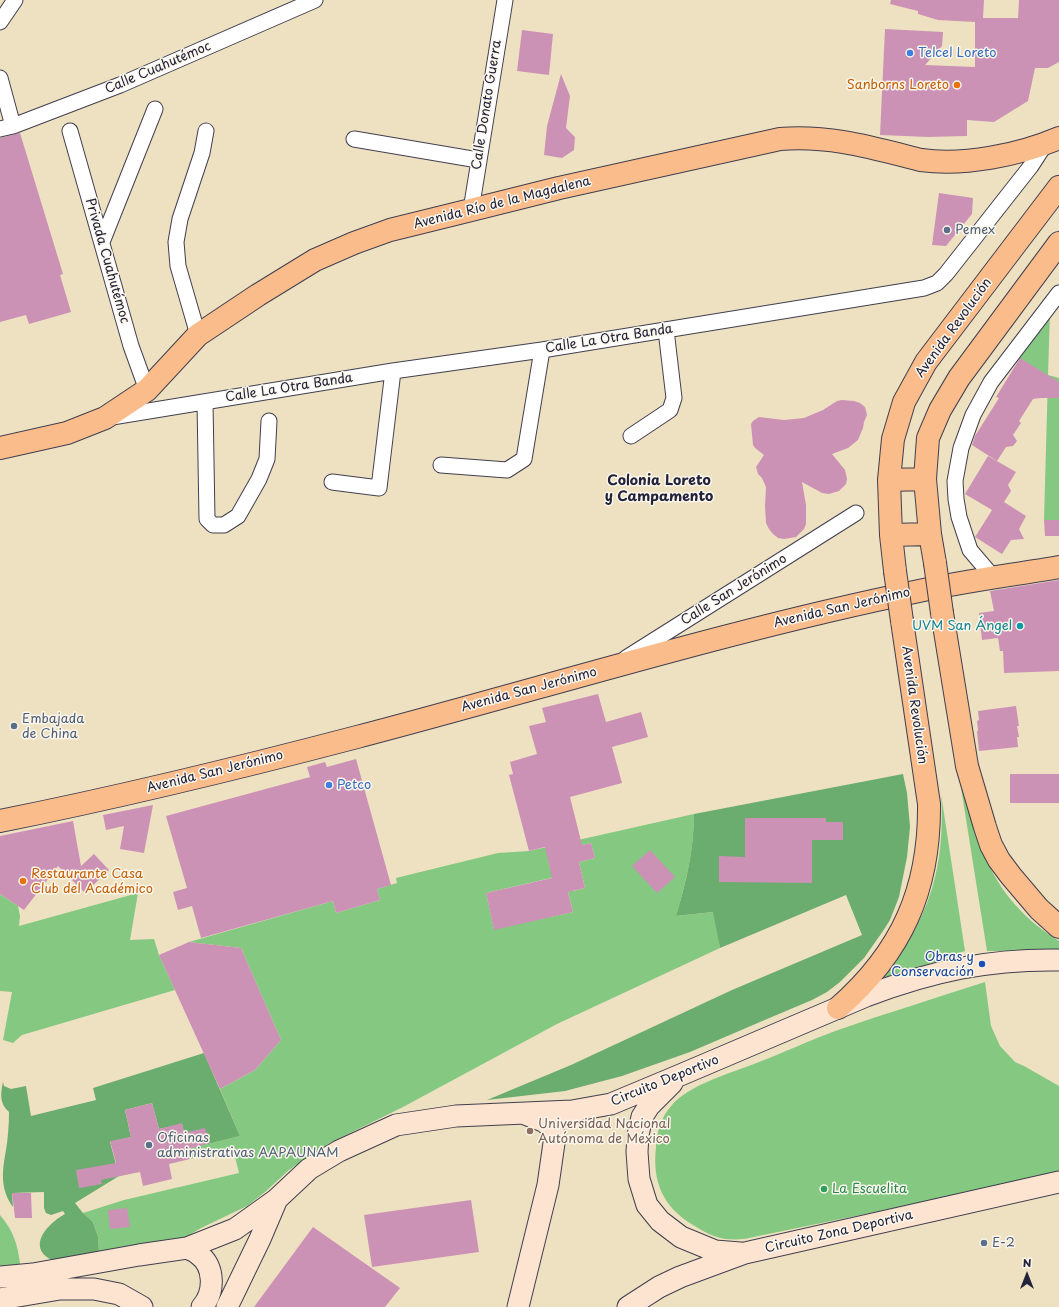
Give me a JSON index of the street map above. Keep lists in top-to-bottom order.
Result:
{
  "streets": {
    "main road": ["Avenida Río de la Magdalena", "Avenida Revolución", "Avenida San Jerónimo"],
    "street": [
      "Calle Cuahutémoc",
      "Calle Donato Guerra",
      "Privada Cuahutémoc",
      "Calle La Otra Banda",
      "Calle San Jerónimo",
      "Circuito Deportivo",
      "Circuito Zona Deportiva"
    ]
  },
  "crossings": [
    ["Calle Donato Guerra", "Avenida Río de la Magdalena"],
    ["Avenida Río de la Magdalena", "Privada Cuahutémoc"],
    ["Avenida Río de la Magdalena", "Calle La Otra Banda"],
    ["Avenida Revolución", "Circuito Deportivo"],
    ["Calle San Jerónimo", "Avenida San Jerónimo"]
  ],
  "districts": ["Colonia Loreto y Campamento"],
  "places": [
    "Telcel Loreto",
    "Sanborns Loreto",
    "Pemex",
    "UVM San Ángel",
    "Embajada de China",
    "Petco",
    "Restaurante Casa Club del Académico",
    "Obras y Conservación",
    "Universidad Nacional Autónoma de México",
    "Oficinas administrativas AAPAUNAM",
    "La Escuelita",
    "E-2"
  ],
  "north": "top"
}
